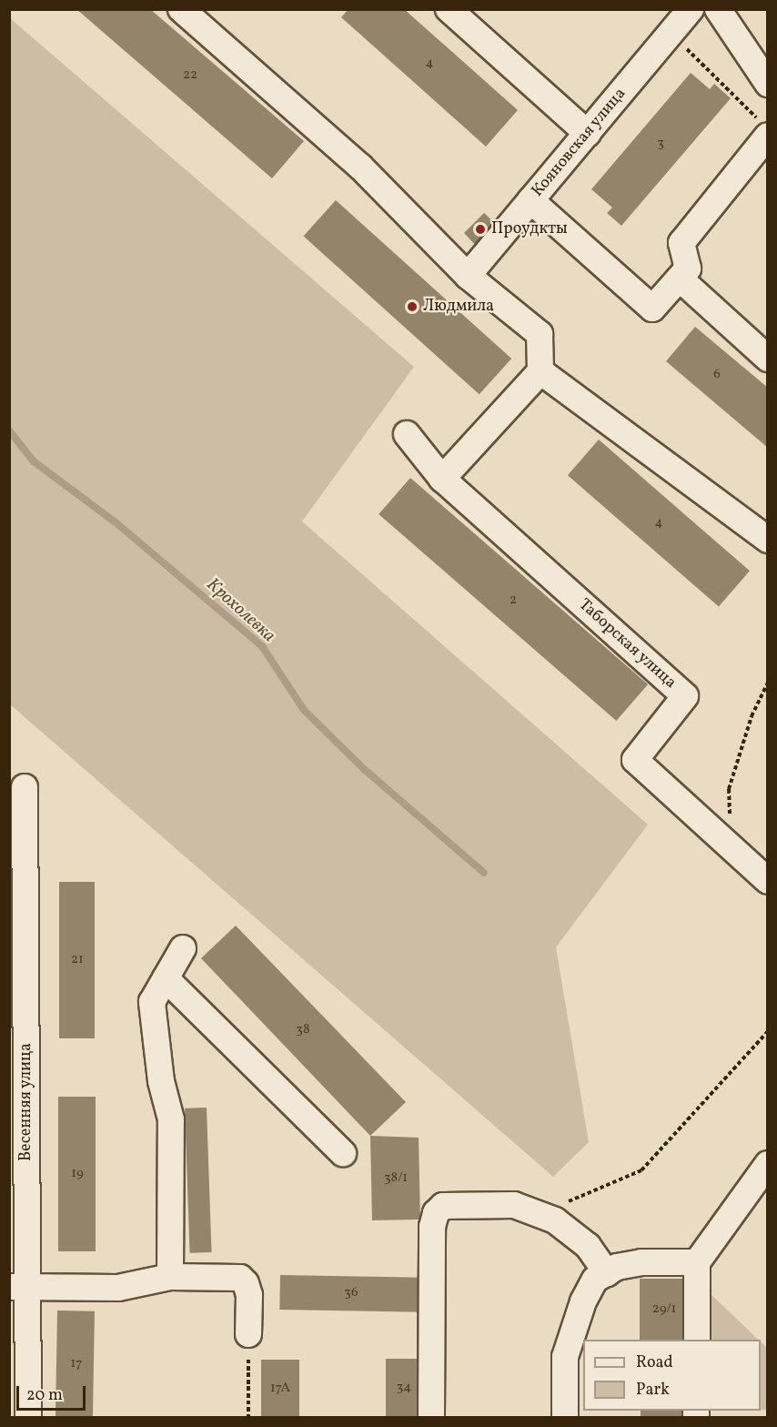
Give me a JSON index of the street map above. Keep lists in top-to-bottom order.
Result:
{
  "streets": {
    "street": ["Кояновская улица", "Таборская улица", "Весенняя улица"]
  },
  "water": ["Крохолевка"],
  "places": ["Проудкты", "Людмила"],
  "house_numbers": [
    "4",
    "22",
    "3",
    "6",
    "4",
    "2",
    "21",
    "38",
    "19",
    "38/1",
    "36",
    "29/1",
    "17",
    "34",
    "17А"
  ],
  "legend": ["Road", "Park"],
  "scale_bar": "20 m"
}
